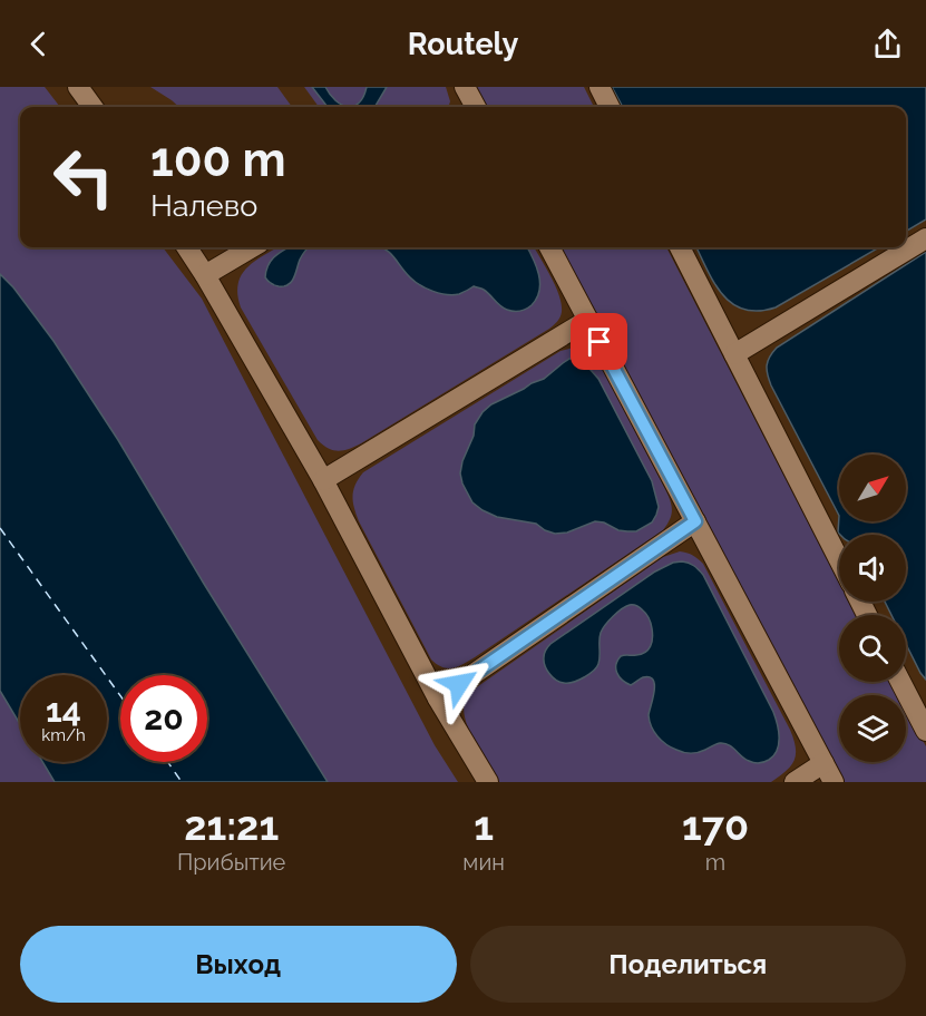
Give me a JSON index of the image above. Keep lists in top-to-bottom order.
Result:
{
  "north": "top right",
  "page": {
    "header": "Routely",
    "turn": ["100 m", "Налево"],
    "speed": "14 km/h",
    "limit": "20",
    "eta": [
      "21:21",
      "Прибытие",
      "1",
      "мин",
      "170",
      "m"
    ],
    "buttons": ["Выход", "Поделиться"]
  }
}
